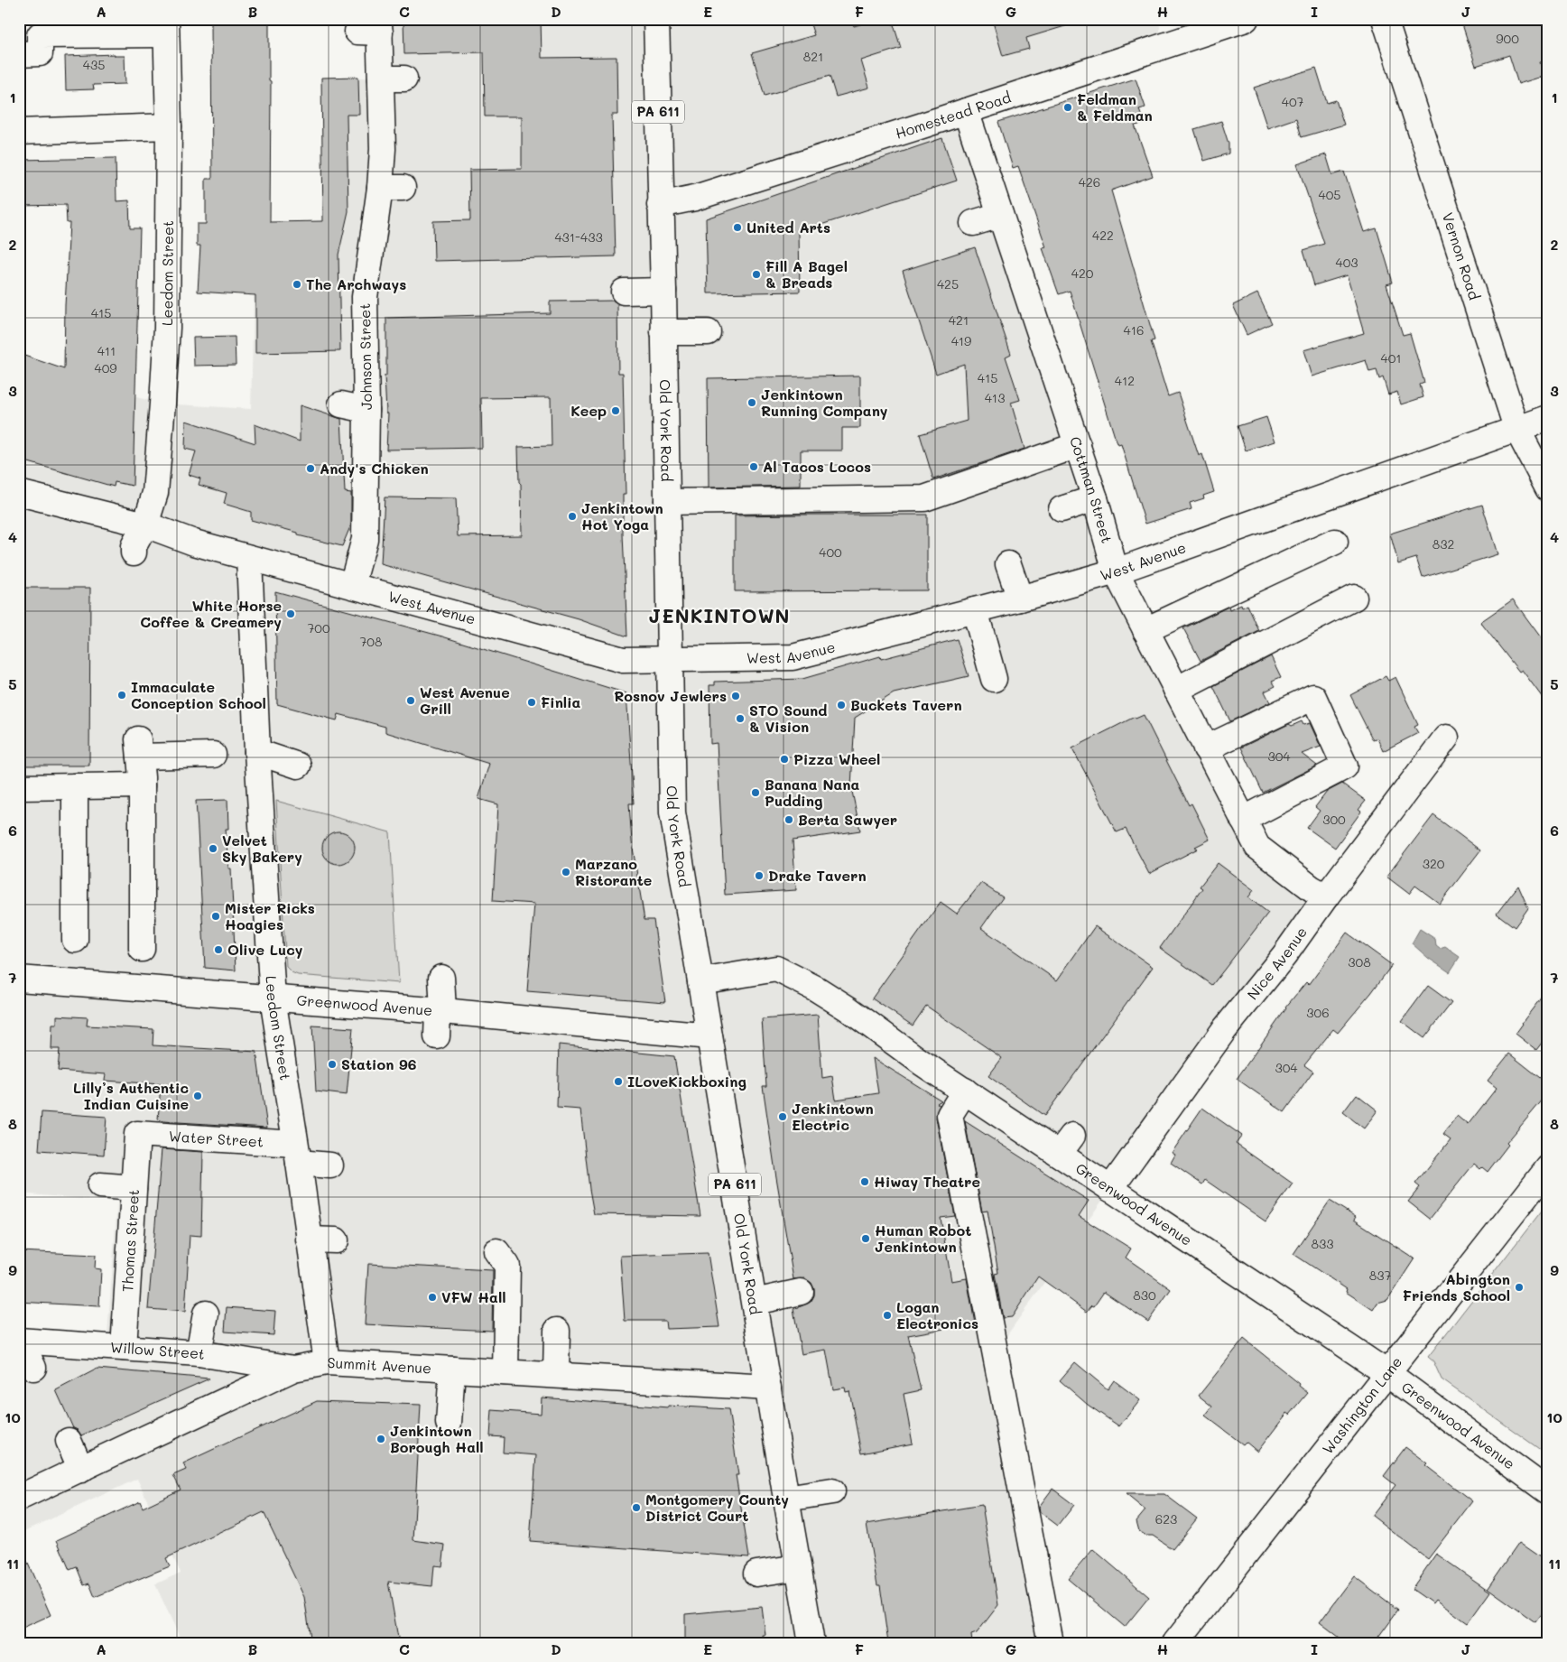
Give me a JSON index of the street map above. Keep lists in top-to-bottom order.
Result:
{
  "streets": {
    "main road": [
      "PA 611",
      "Homestead Road",
      "Vernon Road",
      "Leedom Street",
      "Johnson Street",
      "Old York Road",
      "Cottman Street",
      "West Avenue",
      "Nice Avenue",
      "Greenwood Avenue",
      "Water Street",
      "Thomas Street",
      "Willow Street",
      "Summit Avenue",
      "Washington Lane"
    ]
  },
  "crossings": [
    ["Homestead Road", "Old York Road"],
    ["Homestead Road", "Cottman Street"],
    ["Vernon Road", "West Avenue"],
    ["Leedom Street", "West Avenue"],
    ["Leedom Street", "Greenwood Avenue"],
    ["Leedom Street", "Water Street"],
    ["Leedom Street", "Summit Avenue"],
    ["Johnson Street", "West Avenue"],
    ["Old York Road", "West Avenue"],
    ["Old York Road", "Greenwood Avenue"],
    ["Old York Road", "Summit Avenue"],
    ["Cottman Street", "West Avenue"],
    ["Cottman Street", "Nice Avenue"],
    ["Nice Avenue", "Greenwood Avenue"],
    ["Greenwood Avenue", "Washington Lane"],
    ["Water Street", "Thomas Street"],
    ["Thomas Street", "Willow Street"],
    ["Willow Street", "Summit Avenue"]
  ],
  "districts": ["JENKINTOWN"],
  "places": [
    "Feldman & Feldman",
    "United Arts",
    "Fill A Bagel & Breads",
    "The Archways",
    "Jenkintown Running Company",
    "Keep",
    "Al Tacos Locos",
    "Andy's Chicken",
    "Jenkintown Hot Yoga",
    "White Horse Coffee & Creamery",
    "Immaculate Conception School",
    "Rosnov Jewlers",
    "West Avenue Grill",
    "Finlia",
    "Buckets Tavern",
    "STO Sound & Vision",
    "Pizza Wheel",
    "Banana Nana Pudding",
    "Berta Sawyer",
    "Velvet Sky Bakery",
    "Marzano Ristorante",
    "Drake Tavern",
    "Mister Ricks Hoagies",
    "Olive Lucy",
    "Station 96",
    "ILoveKickboxing",
    "Lilly’s Authentic Indian Cuisine",
    "Jenkintown Electric",
    "Hiway Theatre",
    "Human Robot Jenkintown",
    "Abington Friends School",
    "VFW Hall",
    "Logan Electronics",
    "Jenkintown Borough Hall",
    "Montgomery County District Court"
  ],
  "house_numbers": [
    "900",
    "821",
    "435",
    "407",
    "426",
    "405",
    "422",
    "431-433",
    "403",
    "420",
    "425",
    "415",
    "421",
    "416",
    "419",
    "411",
    "401",
    "409",
    "415",
    "412",
    "413",
    "832",
    "400",
    "700",
    "708",
    "304",
    "300",
    "320",
    "308",
    "306",
    "304",
    "833",
    "837",
    "830",
    "623"
  ],
  "grid": {
    "columns": [
      "A",
      "B",
      "C",
      "D",
      "E",
      "F",
      "G",
      "H",
      "I",
      "J"
    ],
    "rows": [
      "1",
      "2",
      "3",
      "4",
      "5",
      "6",
      "7",
      "8",
      "9",
      "10",
      "11"
    ]
  }
}
